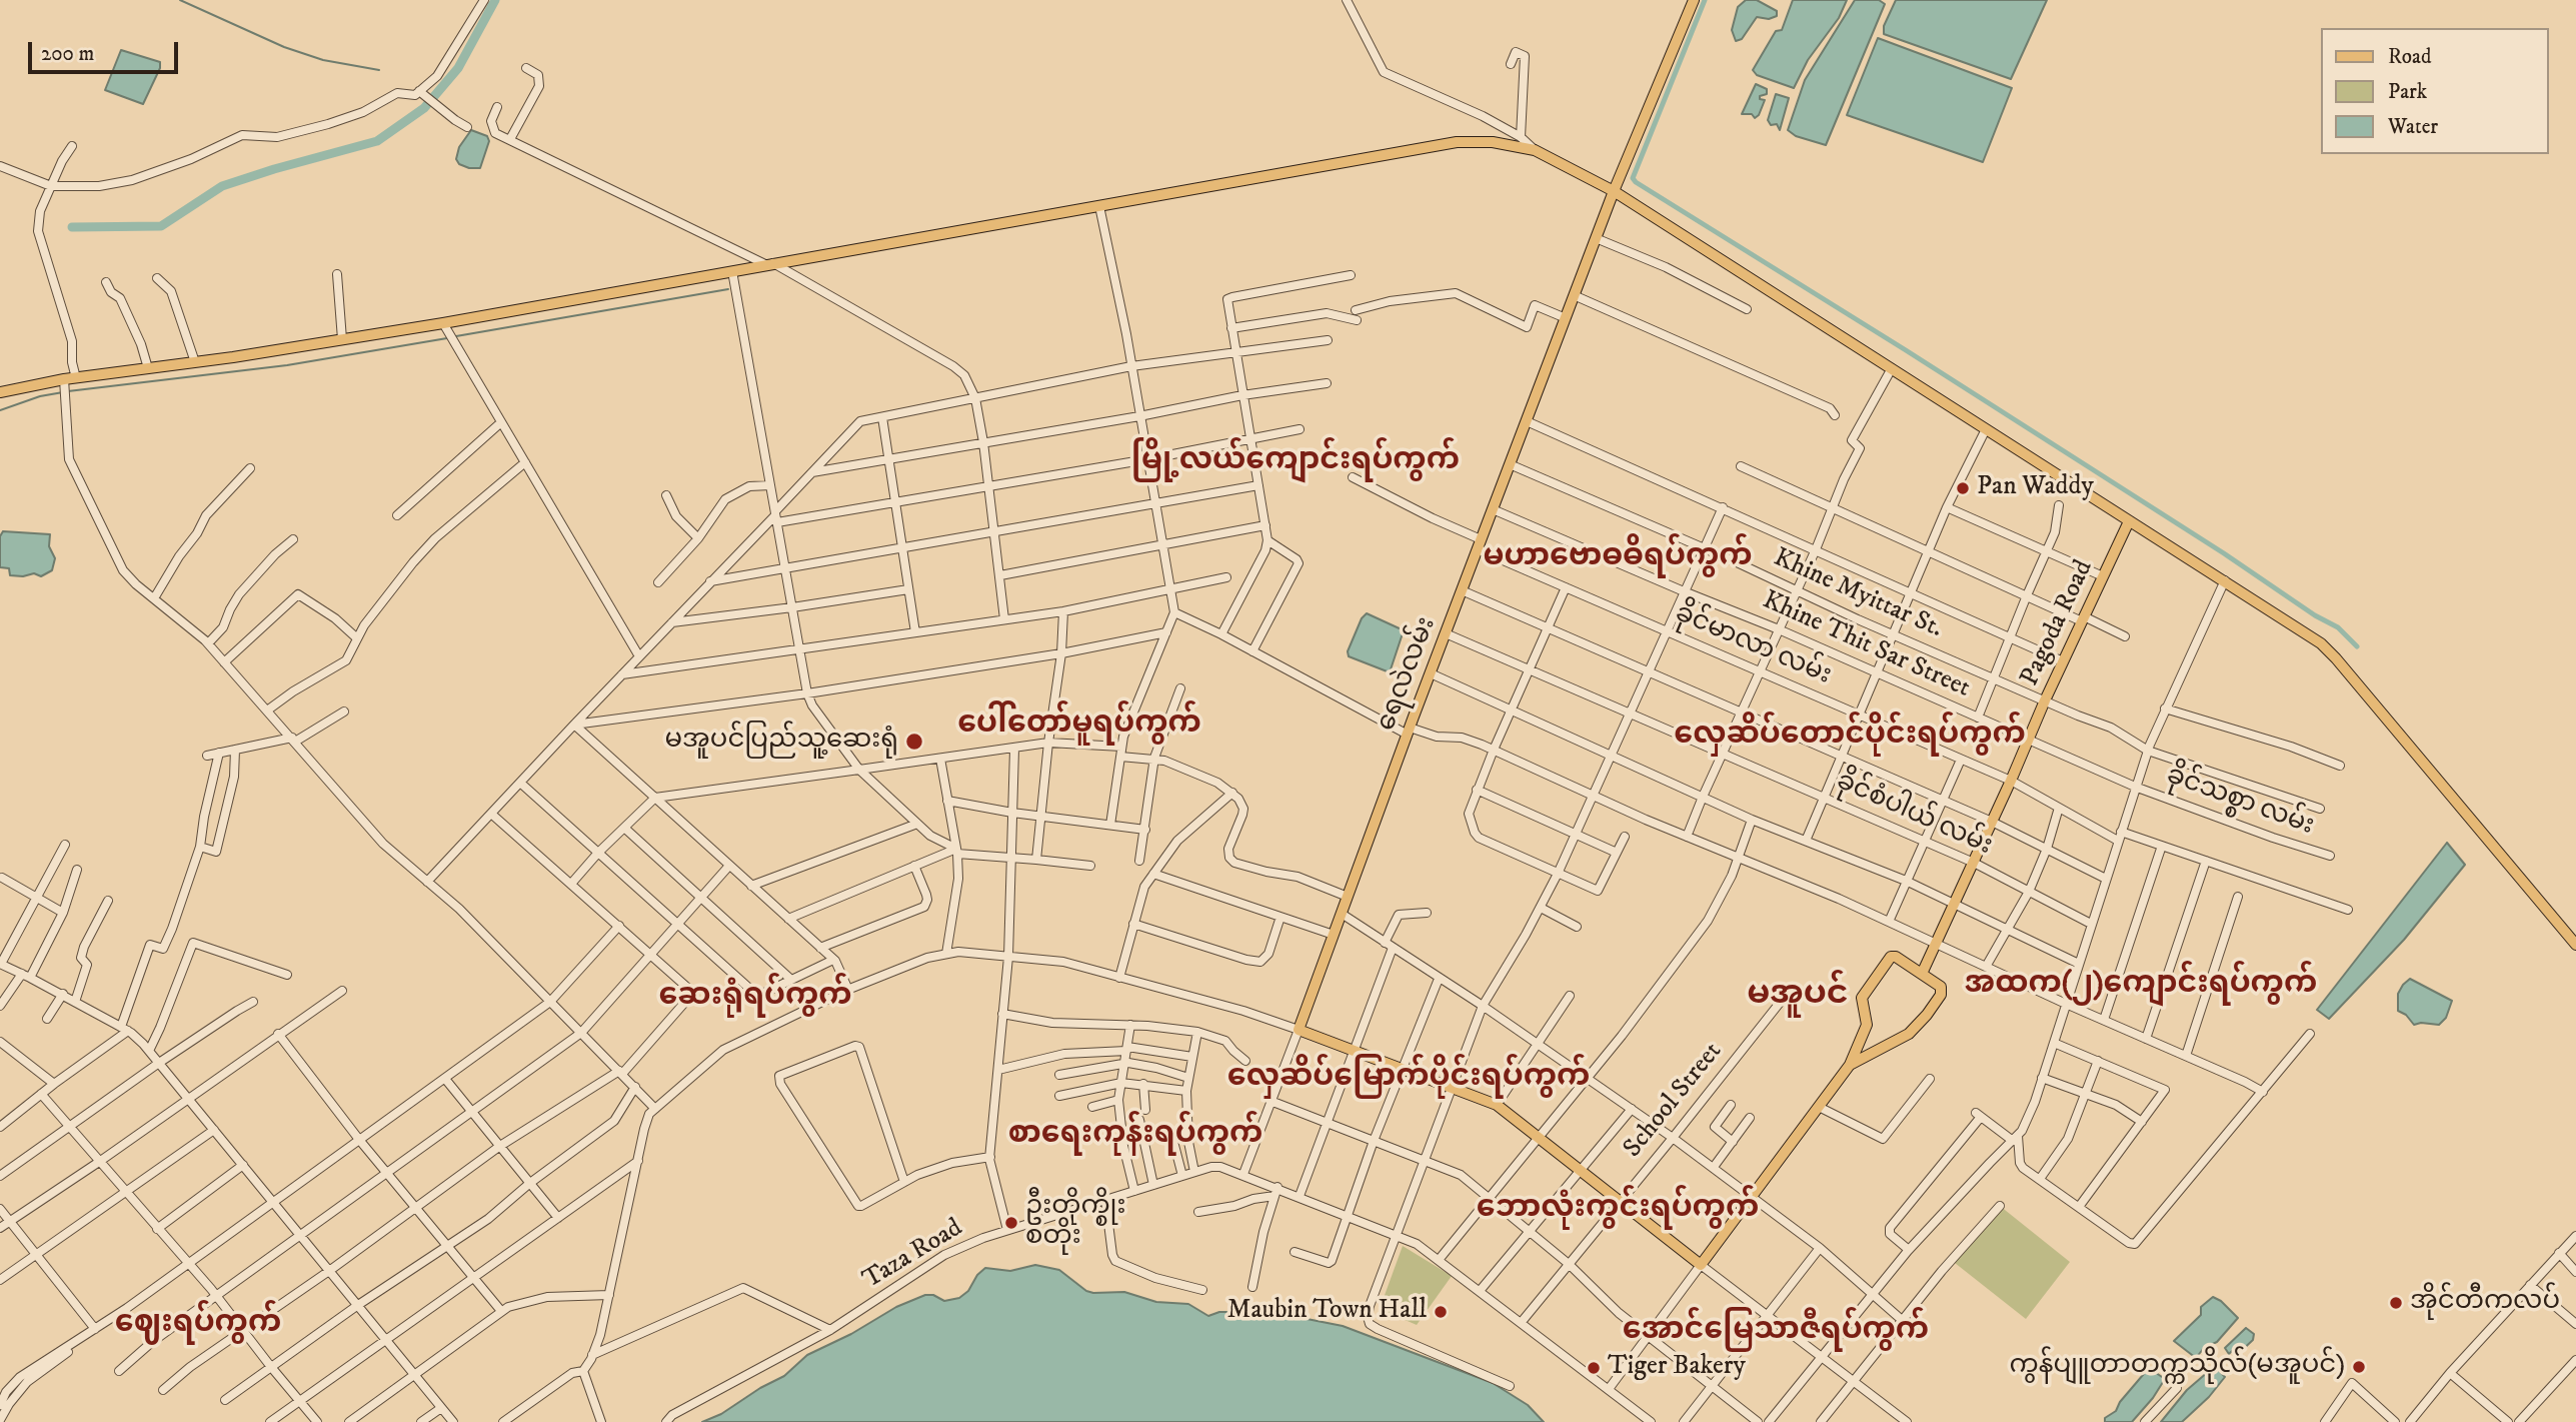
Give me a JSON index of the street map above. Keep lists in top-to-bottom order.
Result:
{
  "streets": {
    "main road": ["Pagoda Road", "ရေလဲလမ်း"],
    "street": [
      "Khine Myittar St.",
      "ခိုင်မာလာ လမ်း",
      "Khine Thit Sar Street",
      "ခိုင်သစ္စာ လမ်း",
      "ခိုင်စံပါယ် လမ်း",
      "School Street",
      "Taza Road"
    ]
  },
  "crossings": [
    ["Khine Myittar St.", "Pagoda Road"],
    ["Khine Myittar St.", "ရေလဲလမ်း"],
    ["Pagoda Road", "ခိုင်မာလာ လမ်း"],
    ["Pagoda Road", "Khine Thit Sar Street"],
    ["Pagoda Road", "ခိုင်စံပါယ် လမ်း"],
    ["ခိုင်မာလာ လမ်း", "ရေလဲလမ်း"],
    ["Khine Thit Sar Street", "ရေလဲလမ်း"],
    ["Khine Thit Sar Street", "ခိုင်သစ္စာ လမ်း"],
    ["ရေလဲလမ်း", "ခိုင်စံပါယ် လမ်း"],
    ["ရေလဲလမ်း", "Taza Road"],
    ["School Street", "Taza Road"]
  ],
  "districts": [
    "မြို့လယ်ကျောင်းရပ်ကွက်",
    "မဟာဗောဓဓိရပ်ကွက်",
    "ပေါ်တော်မူရပ်ကွက်",
    "လှေဆိပ်တောင်ပိုင်းရပ်ကွက်",
    "အထက(၂)ကျောင်းရပ်ကွက်",
    "မအူပင်",
    "ဆေးရုံရပ်ကွက်",
    "လှေဆိပ်မြောက်ပိုင်းရပ်ကွက်",
    "စာရေးကုန်းရပ်ကွက်",
    "ဘောလုံးကွင်းရပ်ကွက်",
    "ဈေးရပ်ကွက်",
    "အောင်မြေသာဇီရပ်ကွက်"
  ],
  "places": [
    "Pan Waddy",
    "မအူပင်ပြည်သူ့ဆေးရုံ",
    "ဦးတိုက္စိုး စတိုး",
    "အိုင်တီကလပ်",
    "Maubin Town Hall",
    "ကွန်ပျူတာတက္ကသိုလ်(မအူပင်)",
    "Tiger Bakery"
  ],
  "legend": ["Road", "Park", "Water"],
  "scale_bar": "200 m"
}
